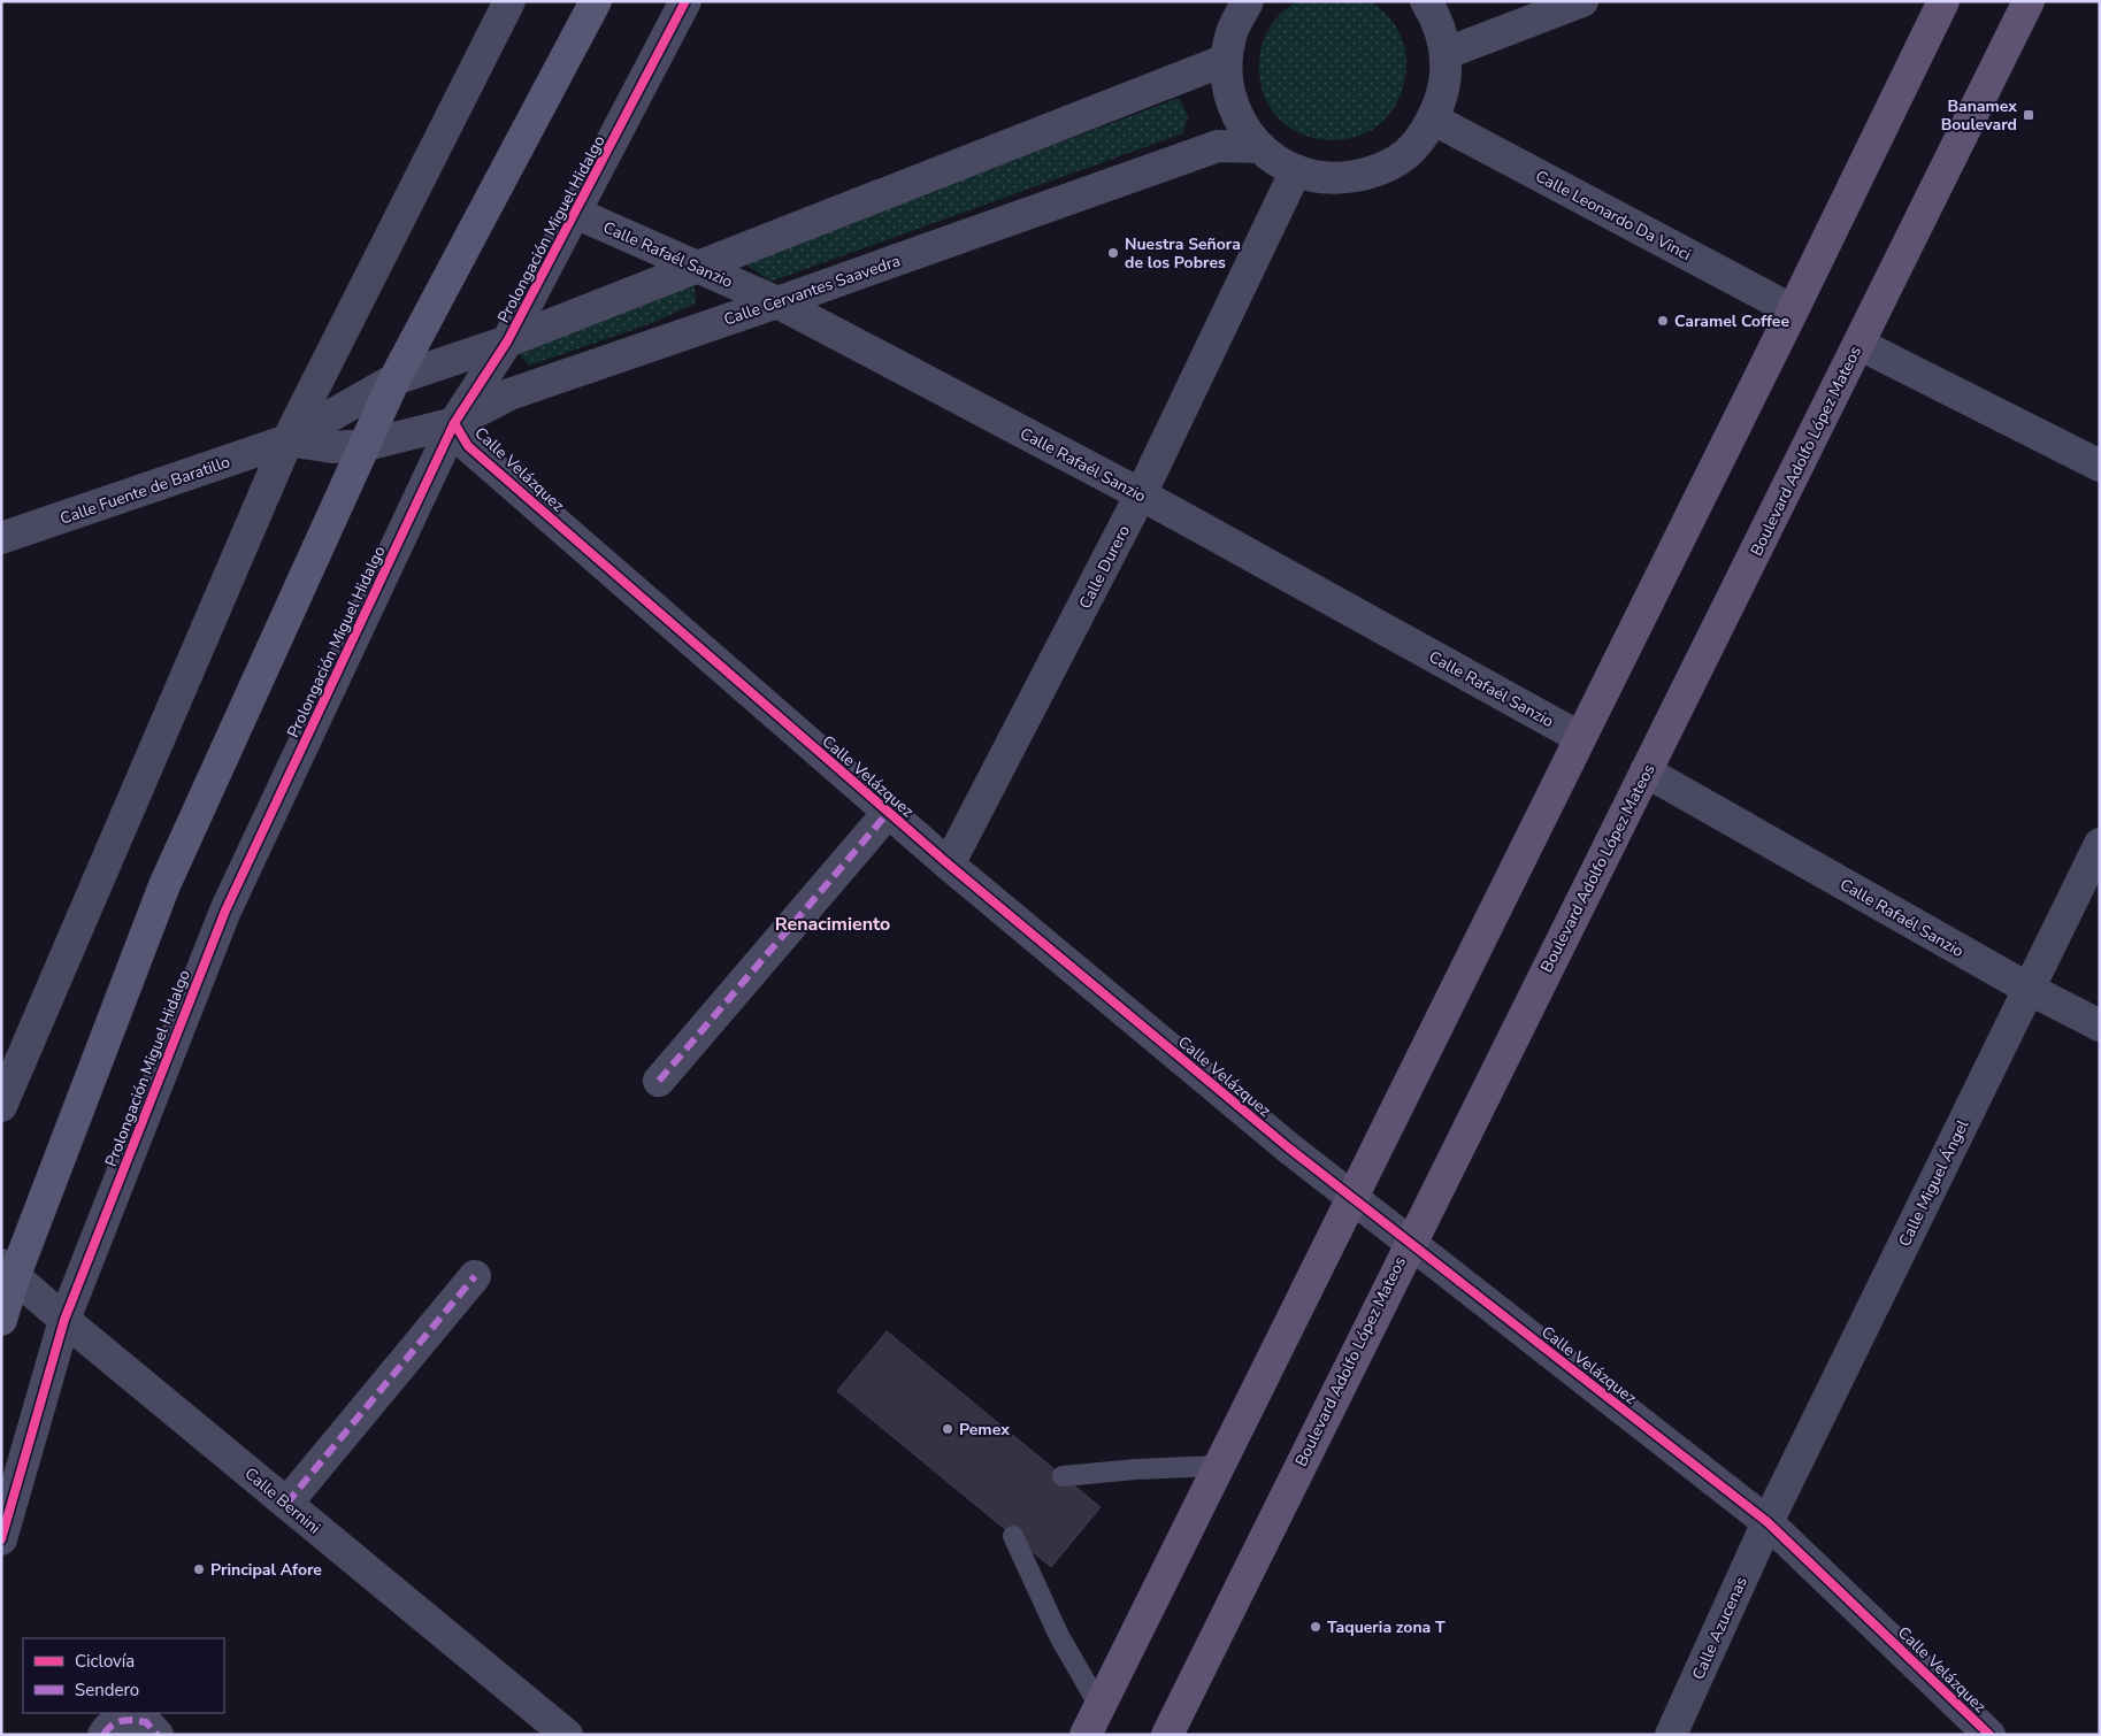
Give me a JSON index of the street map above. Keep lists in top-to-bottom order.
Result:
{
  "streets": {
    "main road": ["Boulevard Adolfo López Mateos"],
    "street": [
      "Calle Leonardo Da Vinci",
      "Prolongación Miguel Hidalgo",
      "Calle Rafaél Sanzio",
      "Calle Cervantes Saavedra",
      "Calle Velázquez",
      "Calle Fuente de Baratillo",
      "Calle Durero",
      "Calle Miguel Ángel",
      "Calle Bernini",
      "Calle Azucenas"
    ]
  },
  "crossings": [
    ["Prolongación Miguel Hidalgo", "Calle Rafaél Sanzio"],
    ["Prolongación Miguel Hidalgo", "Calle Cervantes Saavedra"],
    ["Prolongación Miguel Hidalgo", "Calle Velázquez"],
    ["Prolongación Miguel Hidalgo", "Calle Bernini"],
    ["Calle Rafaél Sanzio", "Calle Cervantes Saavedra"],
    ["Calle Rafaél Sanzio", "Boulevard Adolfo López Mateos"],
    ["Calle Rafaél Sanzio", "Calle Durero"],
    ["Calle Rafaél Sanzio", "Calle Miguel Ángel"],
    ["Calle Cervantes Saavedra", "Calle Velázquez"],
    ["Calle Cervantes Saavedra", "Calle Fuente de Baratillo"],
    ["Boulevard Adolfo López Mateos", "Calle Velázquez"],
    ["Calle Velázquez", "Calle Durero"],
    ["Calle Velázquez", "Calle Miguel Ángel"],
    ["Calle Velázquez", "Calle Azucenas"],
    ["Calle Miguel Ángel", "Calle Azucenas"]
  ],
  "districts": ["Renacimiento"],
  "places": {
    "transit": ["Banamex Boulevard"],
    "other": [
      "Nuestra Señora de los Pobres",
      "Caramel Coffee",
      "Pemex",
      "Principal Afore",
      "Taqueria zona T"
    ]
  },
  "legend": ["Ciclovía", "Sendero"]
}
